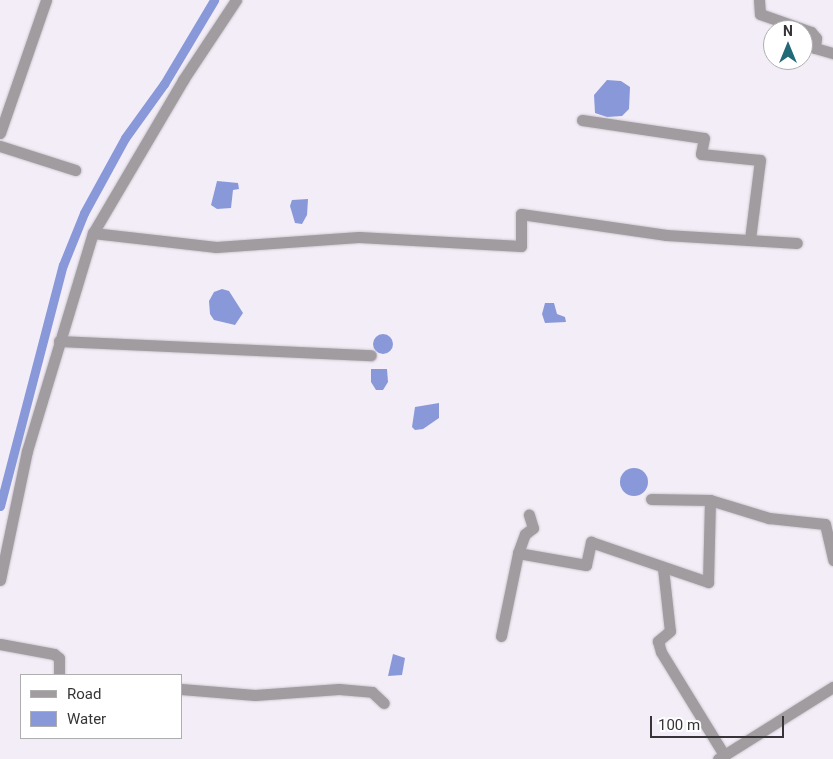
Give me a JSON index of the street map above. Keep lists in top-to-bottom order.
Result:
{
  "legend": ["Road", "Water"],
  "scale_bar": "100 m",
  "north": "top"
}
